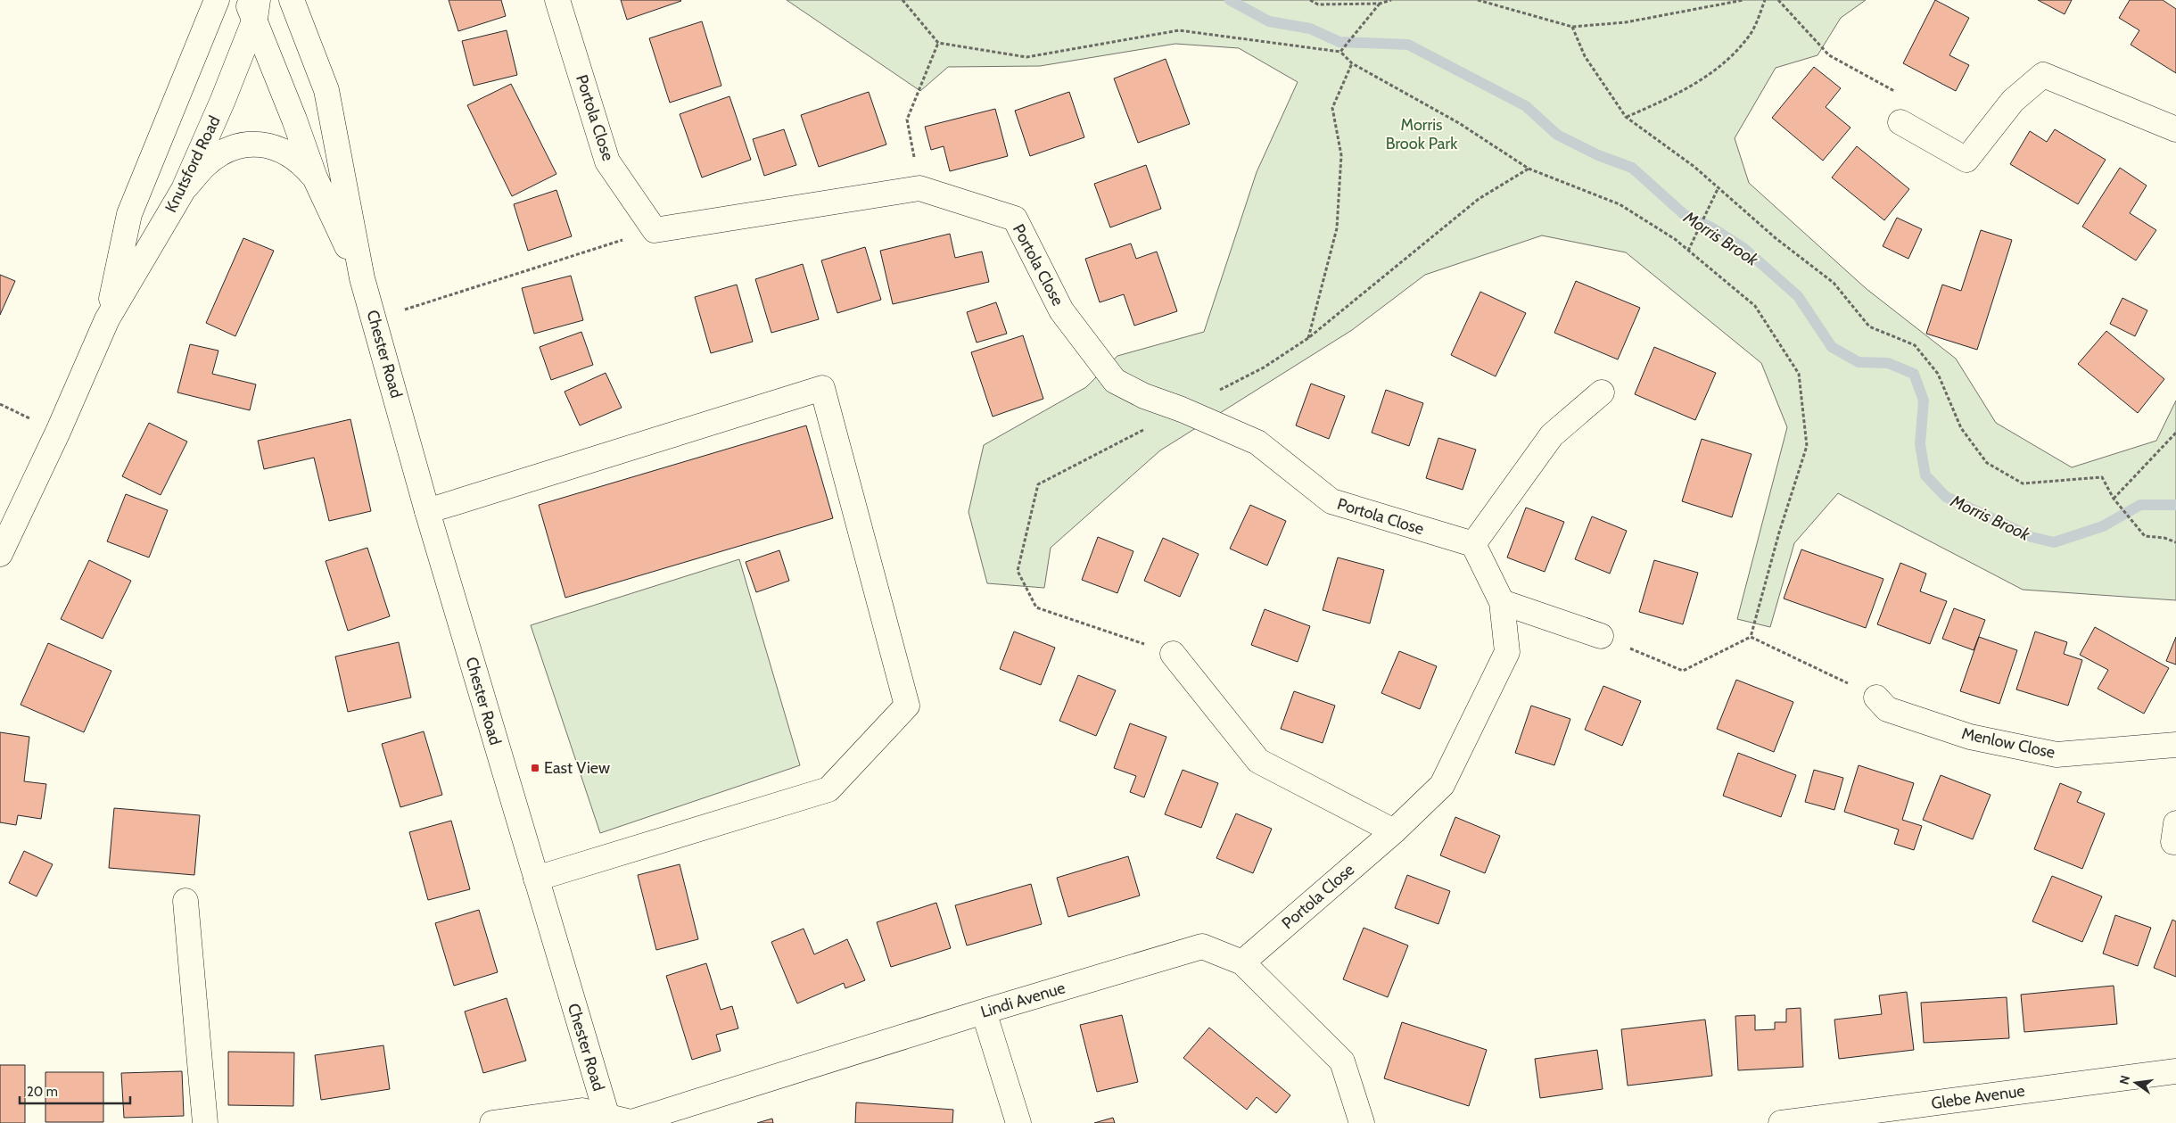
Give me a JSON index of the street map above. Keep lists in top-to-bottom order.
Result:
{
  "streets": {
    "main road": [
      "Portola Close",
      "Knutsford Road",
      "Chester Road",
      "Menlow Close",
      "Lindi Avenue",
      "Glebe Avenue"
    ]
  },
  "crossings": [
    ["Portola Close", "Lindi Avenue"],
    ["Knutsford Road", "Chester Road"],
    ["Chester Road", "Lindi Avenue"]
  ],
  "water": ["Morris Brook"],
  "parks": ["Morris Brook Park"],
  "places": {
    "transit": ["East View"]
  },
  "scale_bar": "20 m",
  "north": "left"
}
